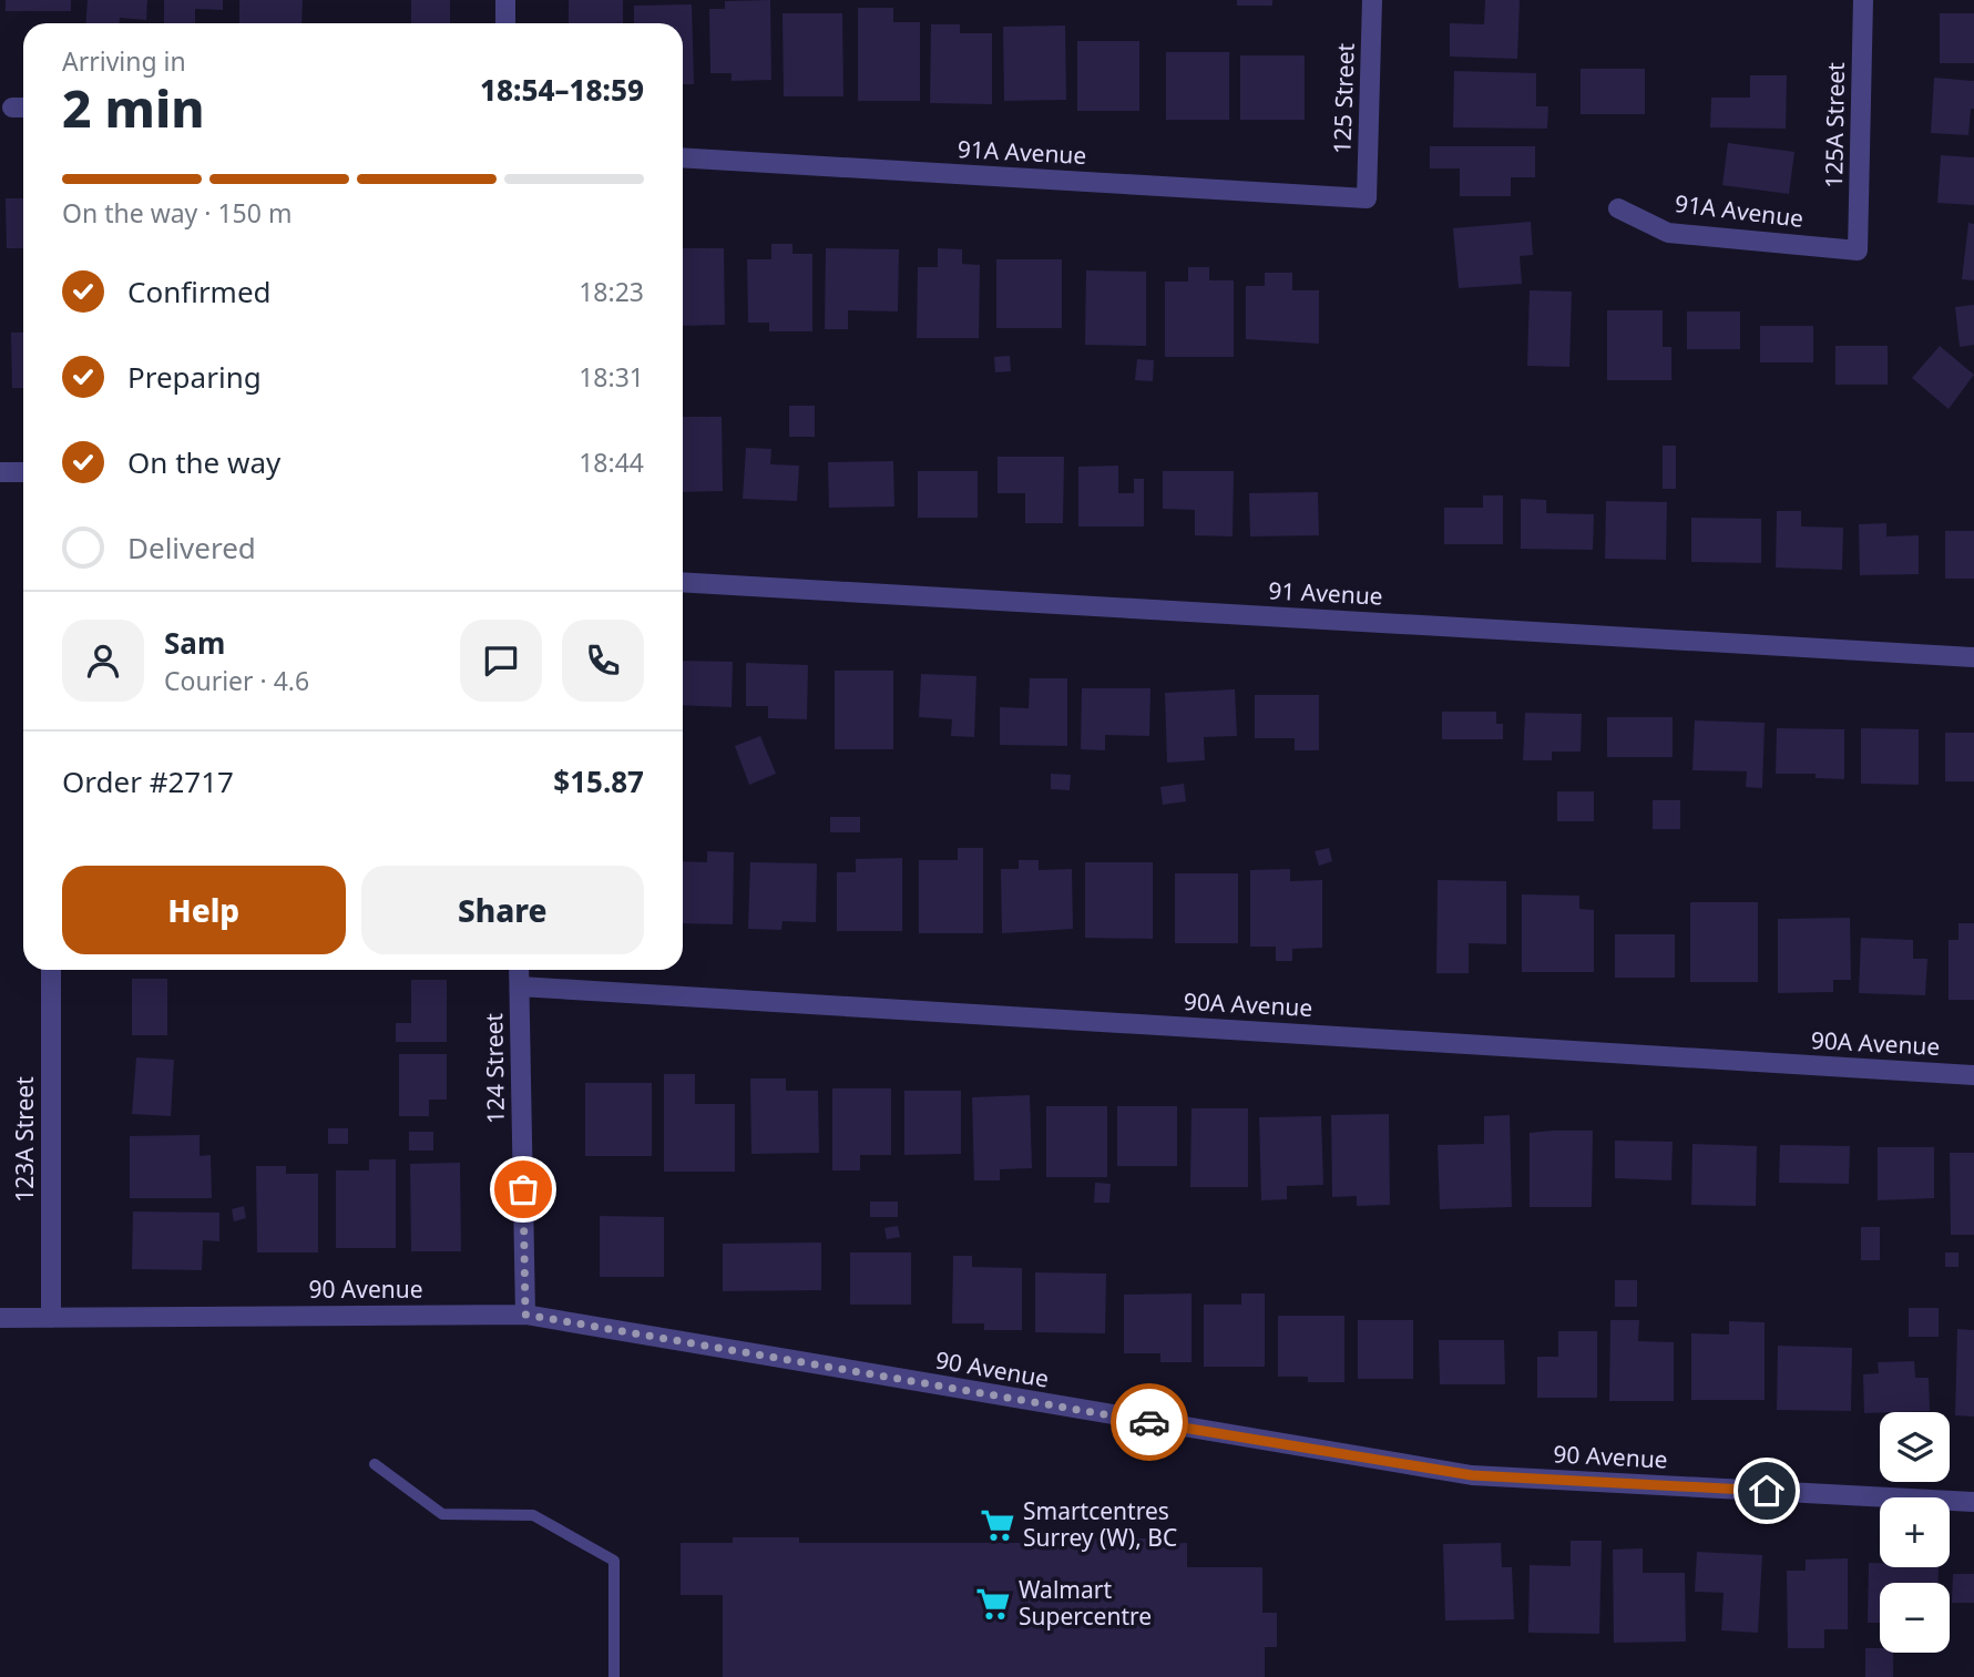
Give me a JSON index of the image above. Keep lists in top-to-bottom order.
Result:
{
  "streets": {
    "street": [
      "125 Street",
      "125A Street",
      "91A Avenue",
      "91 Avenue",
      "90A Avenue",
      "124 Street",
      "123A Street",
      "90 Avenue"
    ]
  },
  "crossings": [
    ["125 Street", "91A Avenue"],
    ["125A Street", "91A Avenue"],
    ["90A Avenue", "124 Street"],
    ["124 Street", "90 Avenue"],
    ["123A Street", "90 Avenue"]
  ],
  "places": {
    "supermarket": ["Smartcentres Surrey (W), BC", "Walmart Supercentre"]
  },
  "page": {
    "heading": ["2 min", "Arriving in", "18:54–18:59"],
    "panel": [
      "Sam",
      "Courier · 4.6",
      "Order #2717",
      "$15.87"
    ],
    "bar": "On the way · 150 m",
    "list": [
      ["Confirmed", "18:23"],
      ["Preparing", "18:31"],
      ["On the way", "18:44"],
      "Delivered"
    ],
    "buttons": ["Help", "Share"],
    "map_buttons": ["+", "−"]
  }
}
